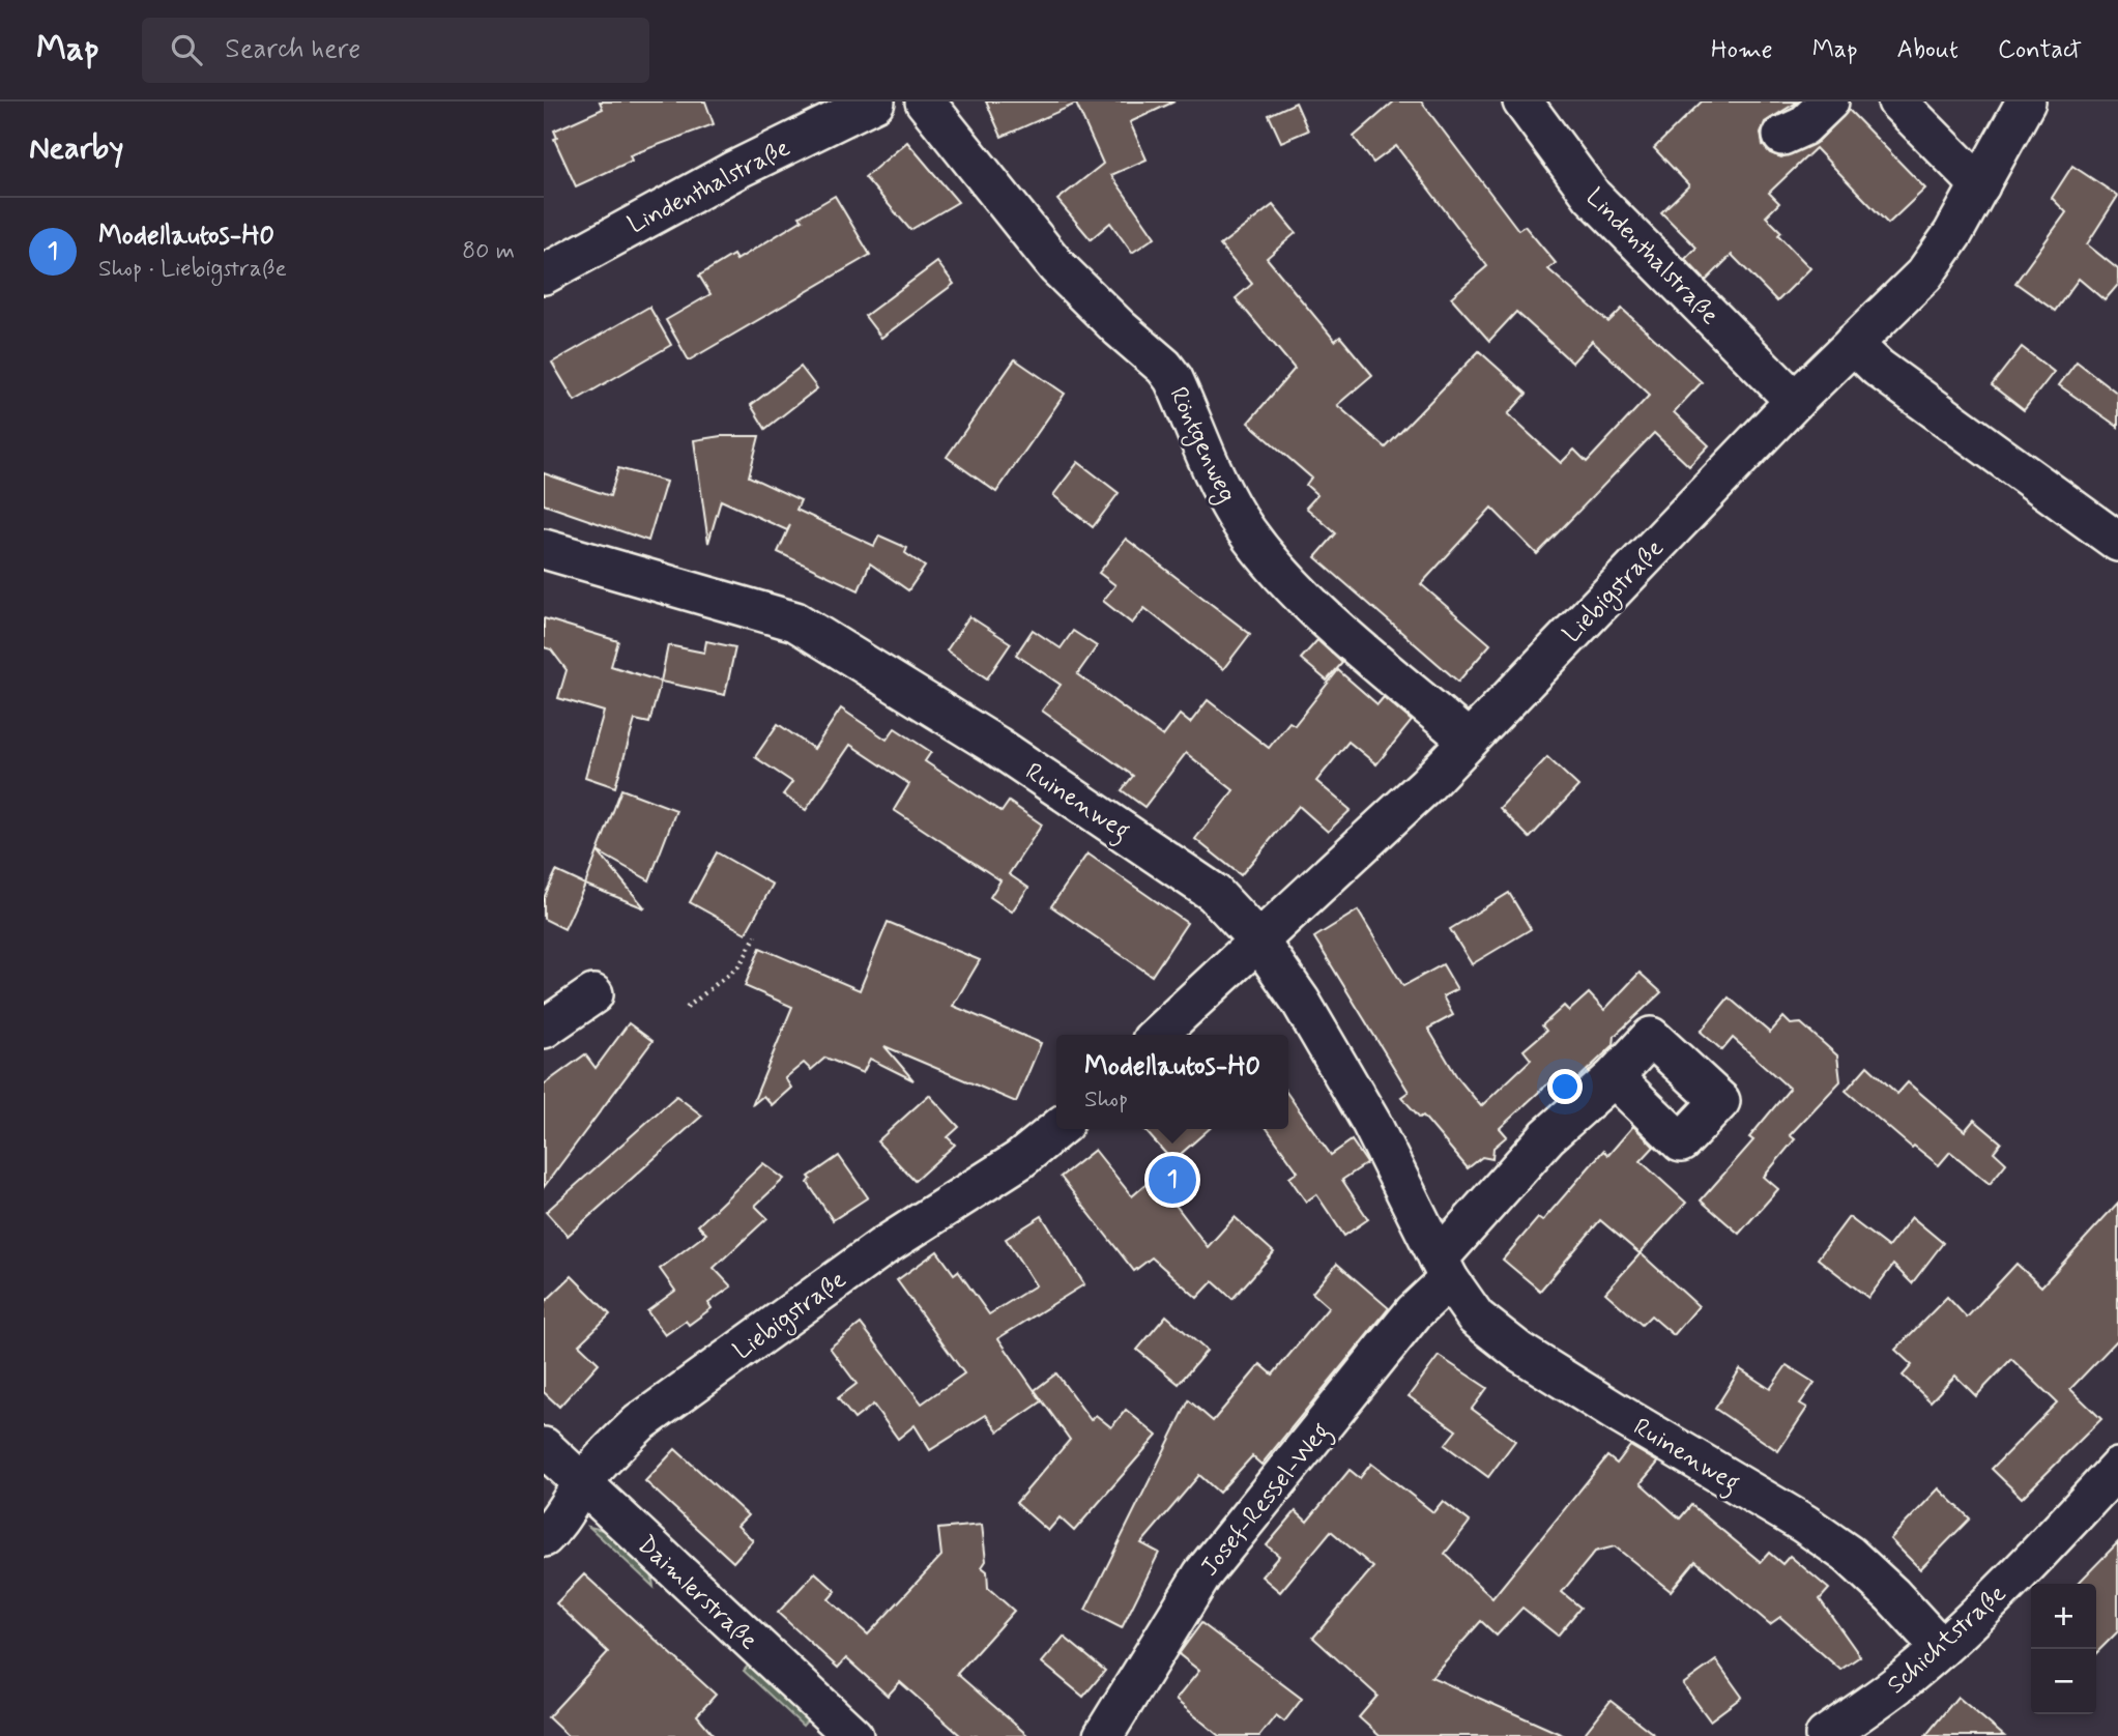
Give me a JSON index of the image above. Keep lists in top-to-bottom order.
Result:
{
  "streets": {
    "street": [
      "Lindenthalstraße",
      "Röntgenweg",
      "Liebigstraße",
      "Ruinenweg",
      "Josef-Ressel-Weg",
      "Daimlerstraße",
      "Schichtstraße"
    ]
  },
  "crossings": [
    ["Lindenthalstraße", "Liebigstraße"],
    ["Röntgenweg", "Liebigstraße"],
    ["Liebigstraße", "Ruinenweg"],
    ["Liebigstraße", "Daimlerstraße"],
    ["Ruinenweg", "Josef-Ressel-Weg"],
    ["Ruinenweg", "Schichtstraße"]
  ],
  "page": {
    "header": "Map",
    "search": "Search here",
    "nav": [
      "Home",
      "Map",
      "About",
      "Contact"
    ],
    "heading": "Nearby",
    "list": [
      {
        "mark": "1",
        "name": "Modellautos-H0",
        "note": "Shop · Liebigstraße",
        "value": "80 m"
      }
    ],
    "popup": ["Modellautos-H0", "Shop"],
    "pins": "1",
    "map_buttons": ["+", "−"]
  }
}
